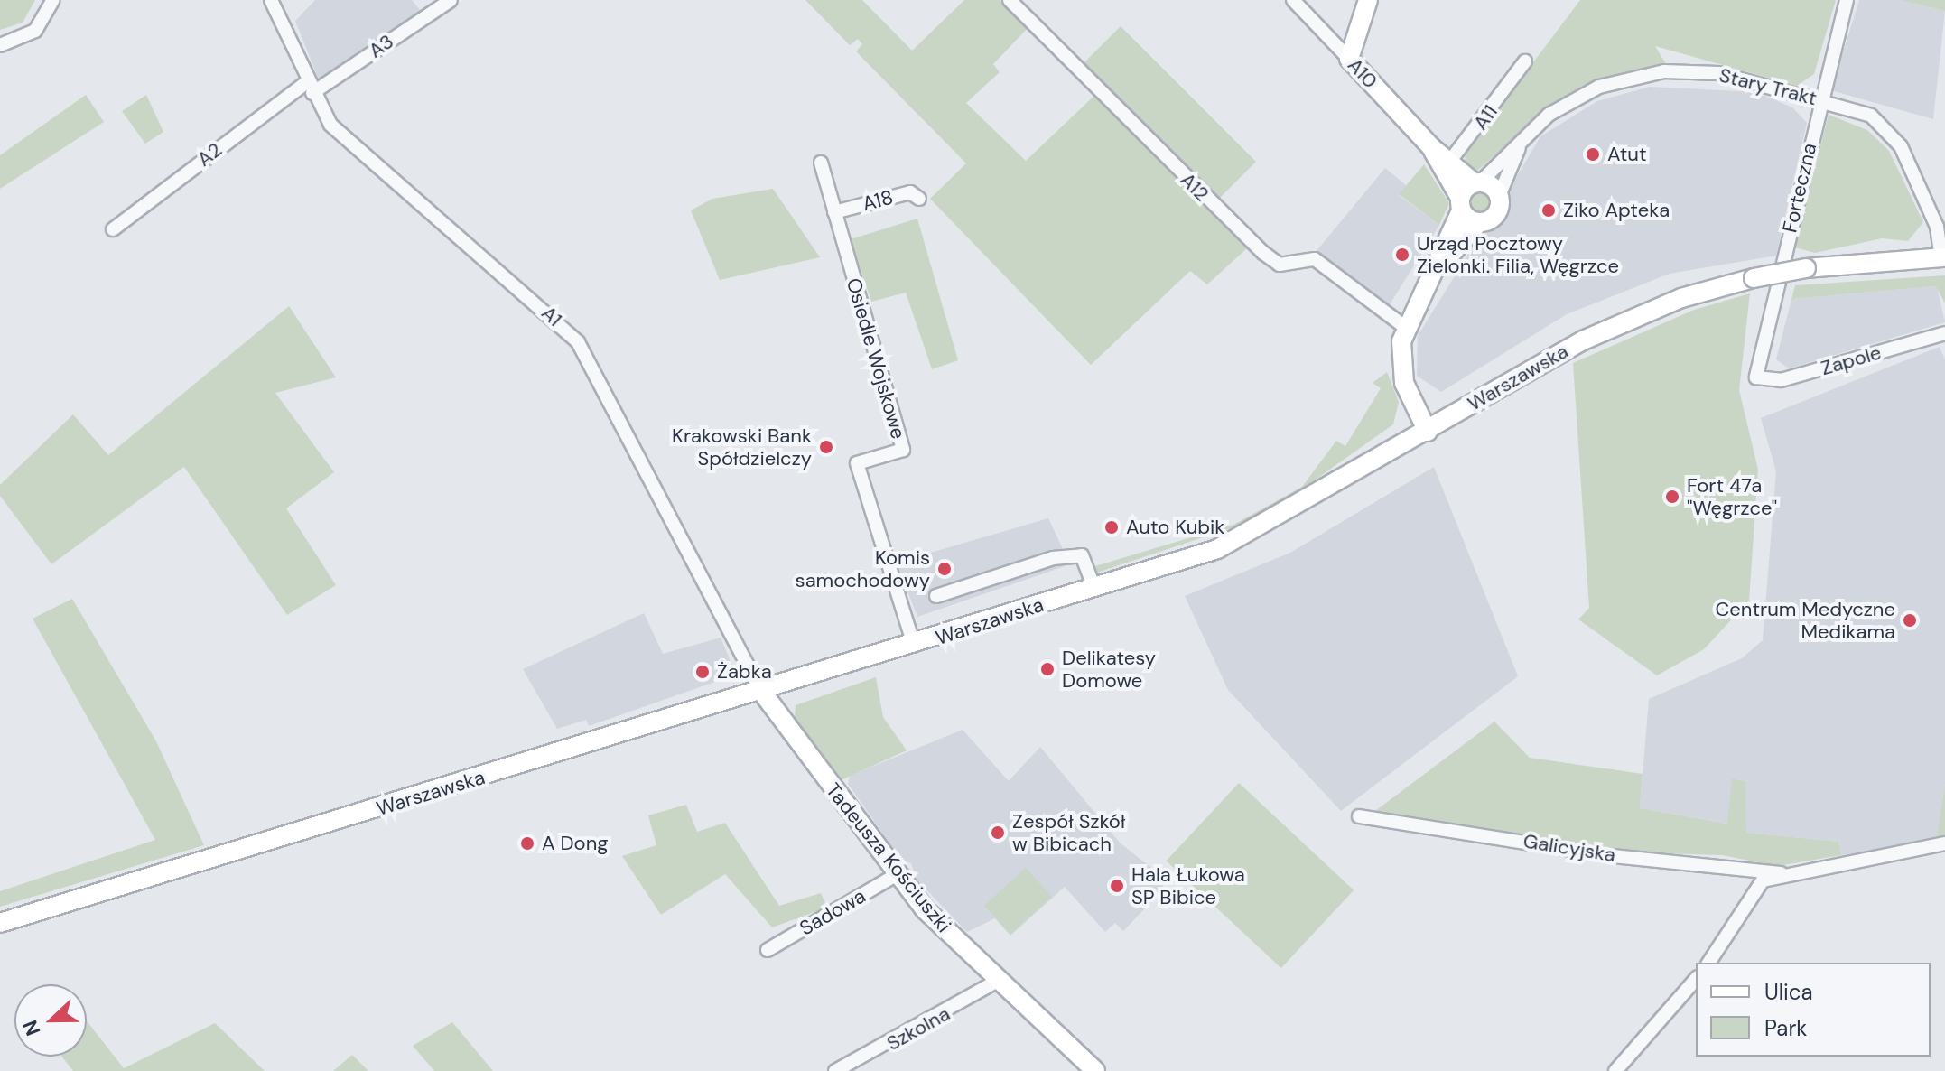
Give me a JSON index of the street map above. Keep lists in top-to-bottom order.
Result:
{
  "streets": {
    "main road": ["A10", "Warszawska", "Tadeusza Kościuszki"],
    "street": [
      "A3",
      "Stary Trakt",
      "A11",
      "A2",
      "A12",
      "Forteczna",
      "A18",
      "A1",
      "Osiedle Wojskowe",
      "Zapole",
      "Galicyjska",
      "Sadowa",
      "Szkolna"
    ]
  },
  "crossings": [
    ["A3", "A2"],
    ["A3", "A1"],
    ["A10", "Stary Trakt"],
    ["A10", "A11"],
    ["Stary Trakt", "Forteczna"],
    ["Stary Trakt", "Warszawska"],
    ["A2", "A1"],
    ["Forteczna", "Zapole"],
    ["A18", "Osiedle Wojskowe"],
    ["A1", "Warszawska"],
    ["A1", "Tadeusza Kościuszki"],
    ["Osiedle Wojskowe", "Warszawska"],
    ["Warszawska", "Tadeusza Kościuszki"],
    ["Tadeusza Kościuszki", "Sadowa"],
    ["Tadeusza Kościuszki", "Szkolna"]
  ],
  "places": [
    "Atut",
    "Ziko Apteka",
    "Urząd Pocztowy Zielonki. Filia, Węgrzce",
    "Krakowski Bank Spółdzielczy",
    "Fort 47a \"Węgrzce\"",
    "Auto Kubik",
    "Komis samochodowy",
    "Centrum Medyczne Medikama",
    "Delikatesy Domowe",
    "Żabka",
    "Zespół Szkół w Bibicach",
    "A Dong",
    "Hala Łukowa SP Bibice"
  ],
  "legend": ["Ulica", "Park"],
  "north": "left"
}
